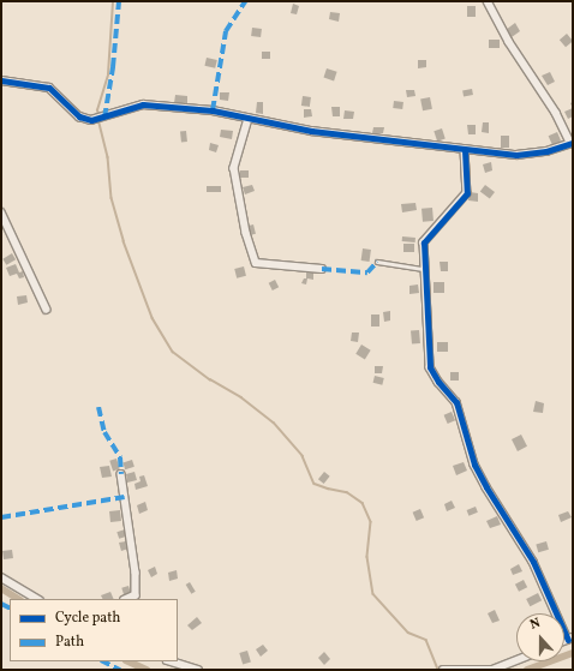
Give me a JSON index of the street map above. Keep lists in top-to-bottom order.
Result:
{
  "legend": ["Cycle path", "Path"],
  "north": "top"
}
